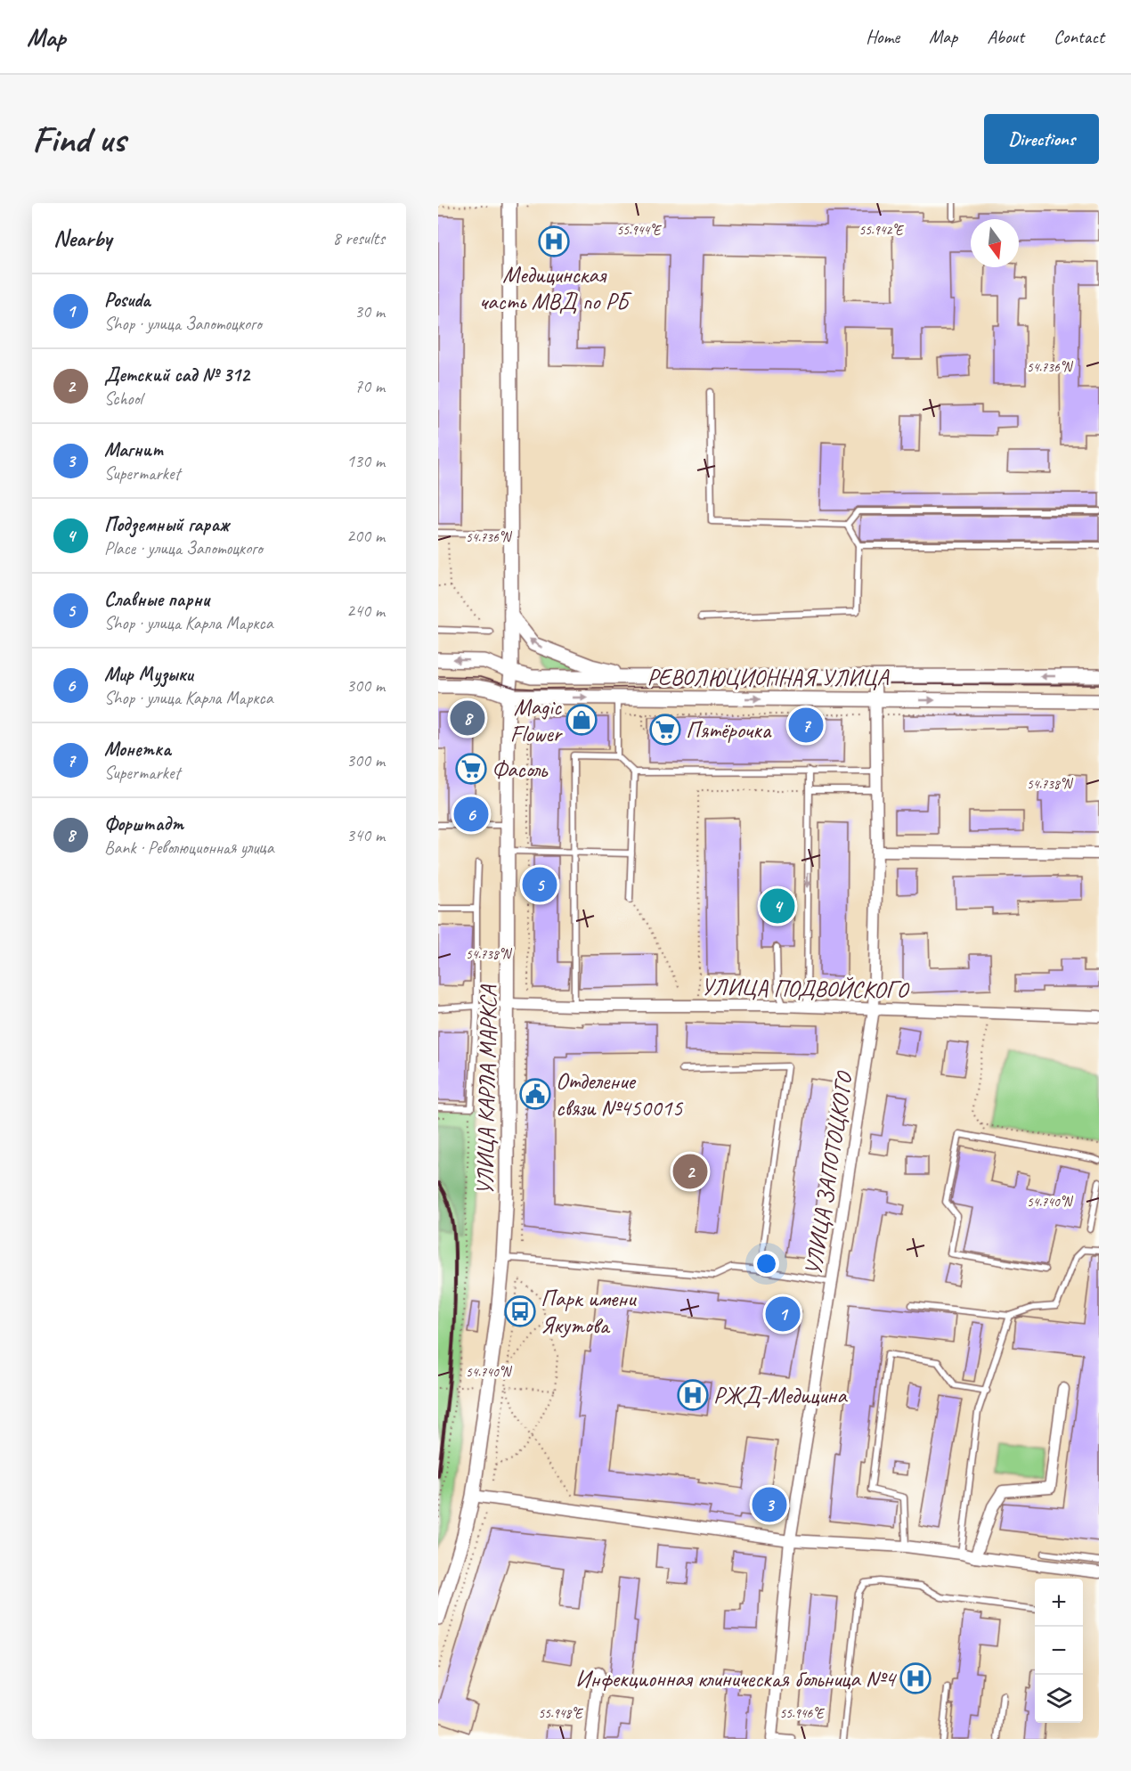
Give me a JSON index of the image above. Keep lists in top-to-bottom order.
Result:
{
  "streets": {
    "street": [
      "РЕВОЛЮЦИОННАЯ УЛИЦА",
      "УЛИЦА ПОДВОЙСКОГО",
      "УЛИЦА КАРЛА МАРКСА",
      "УЛИЦА ЗАПОТОЦКОГО"
    ]
  },
  "crossings": [
    ["РЕВОЛЮЦИОННАЯ УЛИЦА", "УЛИЦА КАРЛА МАРКСА"],
    ["РЕВОЛЮЦИОННАЯ УЛИЦА", "УЛИЦА ЗАПОТОЦКОГО"],
    ["УЛИЦА ПОДВОЙСКОГО", "УЛИЦА КАРЛА МАРКСА"],
    ["УЛИЦА ПОДВОЙСКОГО", "УЛИЦА ЗАПОТОЦКОГО"]
  ],
  "places": {
    "hospital": ["Медицинская часть МВД по РБ", "РЖД-Медицина", "Инфекционная клиническая больница №4"],
    "shop": ["Magic Flower"],
    "supermarket": ["Пятёрочка", "Фасоль"],
    "public building": ["Отделение связи №450015"],
    "bus stop": ["Парк имени Якутова"]
  },
  "north": "bottom",
  "page": {
    "header": "Map",
    "nav": [
      "Home",
      "Map",
      "About",
      "Contact"
    ],
    "buttons": "Directions",
    "title": "Find us",
    "heading": ["Nearby", "8 results"],
    "list": [
      {
        "mark": "1",
        "name": "Posuda",
        "note": "Shop · улица Запотоцкого",
        "value": "30 m"
      },
      {
        "mark": "2",
        "name": "Детский сад № 312",
        "note": "School",
        "value": "70 m"
      },
      {
        "mark": "3",
        "name": "Магнит",
        "note": "Supermarket",
        "value": "130 m"
      },
      {
        "mark": "4",
        "name": "Подземный гараж",
        "note": "Place · улица Запотоцкого",
        "value": "200 m"
      },
      {
        "mark": "5",
        "name": "Славные парни",
        "note": "Shop · улица Карла Маркса",
        "value": "240 m"
      },
      {
        "mark": "6",
        "name": "Мир Музыки",
        "note": "Shop · улица Карла Маркса",
        "value": "300 m"
      },
      {
        "mark": "7",
        "name": "Монетка",
        "note": "Supermarket",
        "value": "300 m"
      },
      {
        "mark": "8",
        "name": "Форштадт",
        "note": "Bank · Революционная улица",
        "value": "340 m"
      }
    ],
    "pins": [
      "8",
      "7",
      "6",
      "5",
      "4",
      "2",
      "1",
      "3"
    ],
    "map_buttons": ["+", "−"]
  },
  "coordinates": [
    "55.944°E",
    "55.942°E",
    "54.736°N",
    "54.738°N",
    "54.740°N",
    "55.948°E",
    "55.946°E"
  ]
}
